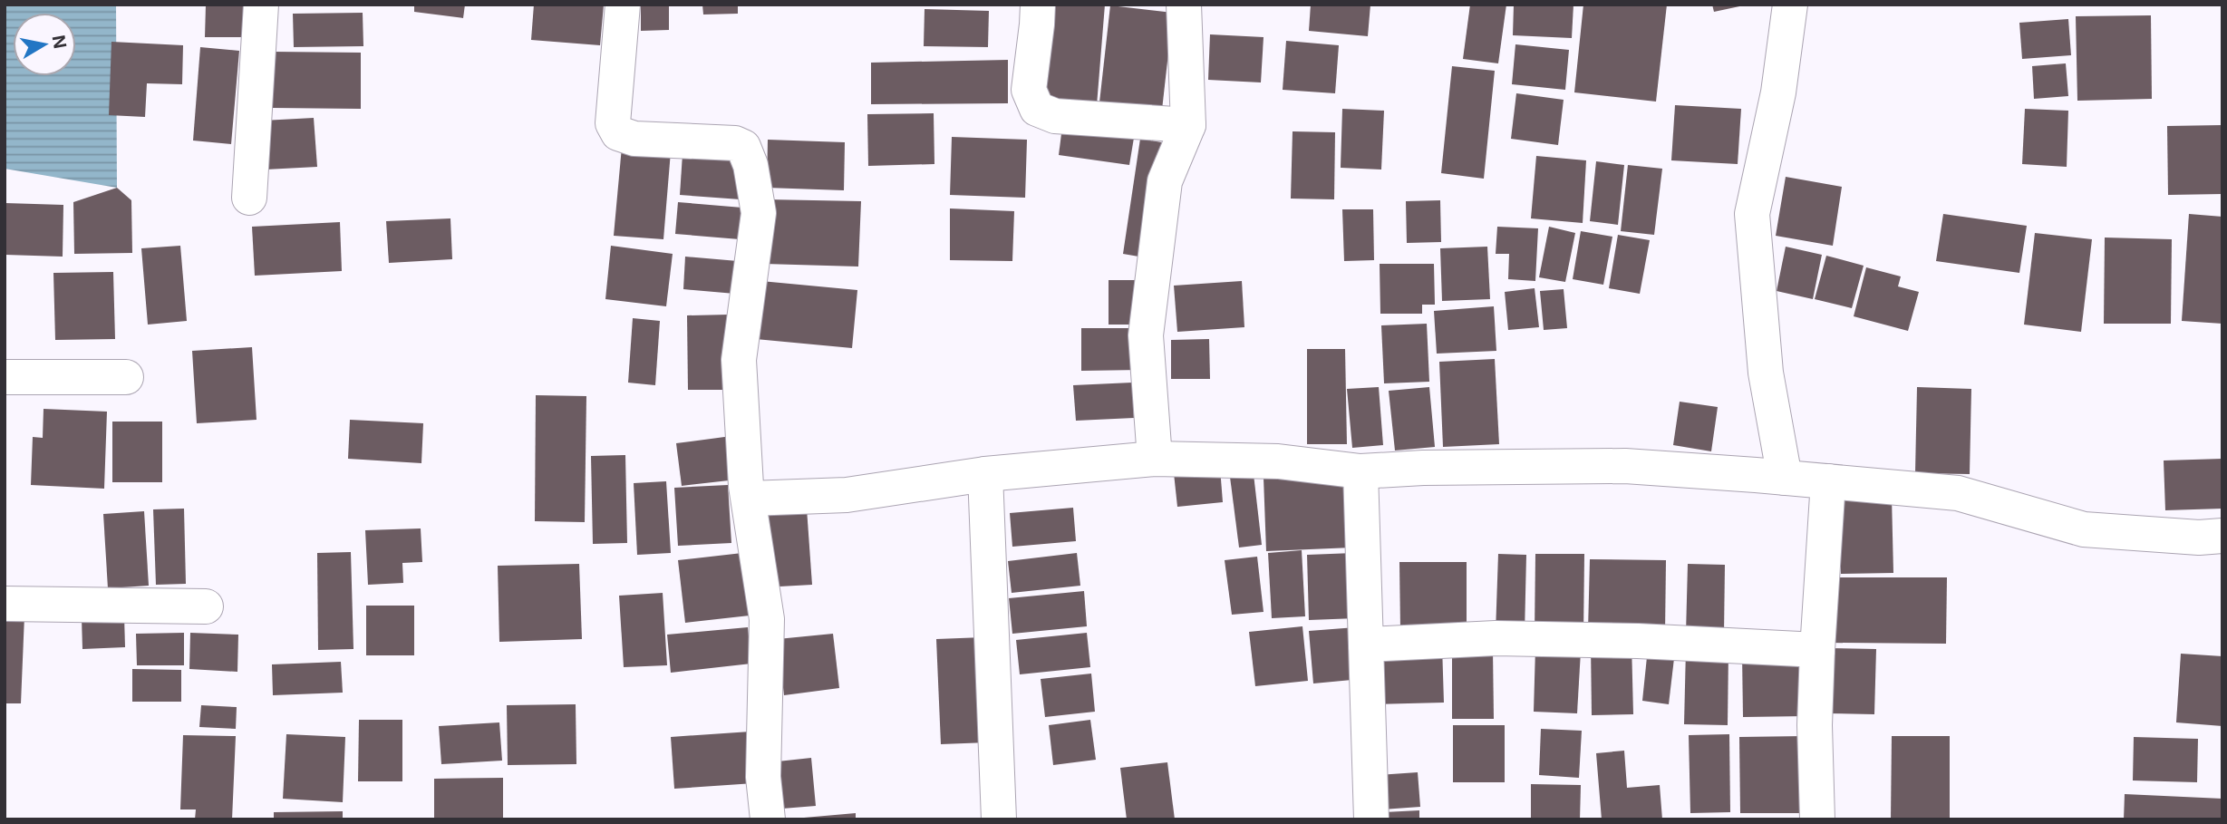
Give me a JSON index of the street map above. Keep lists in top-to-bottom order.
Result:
{
  "north": "right"
}
